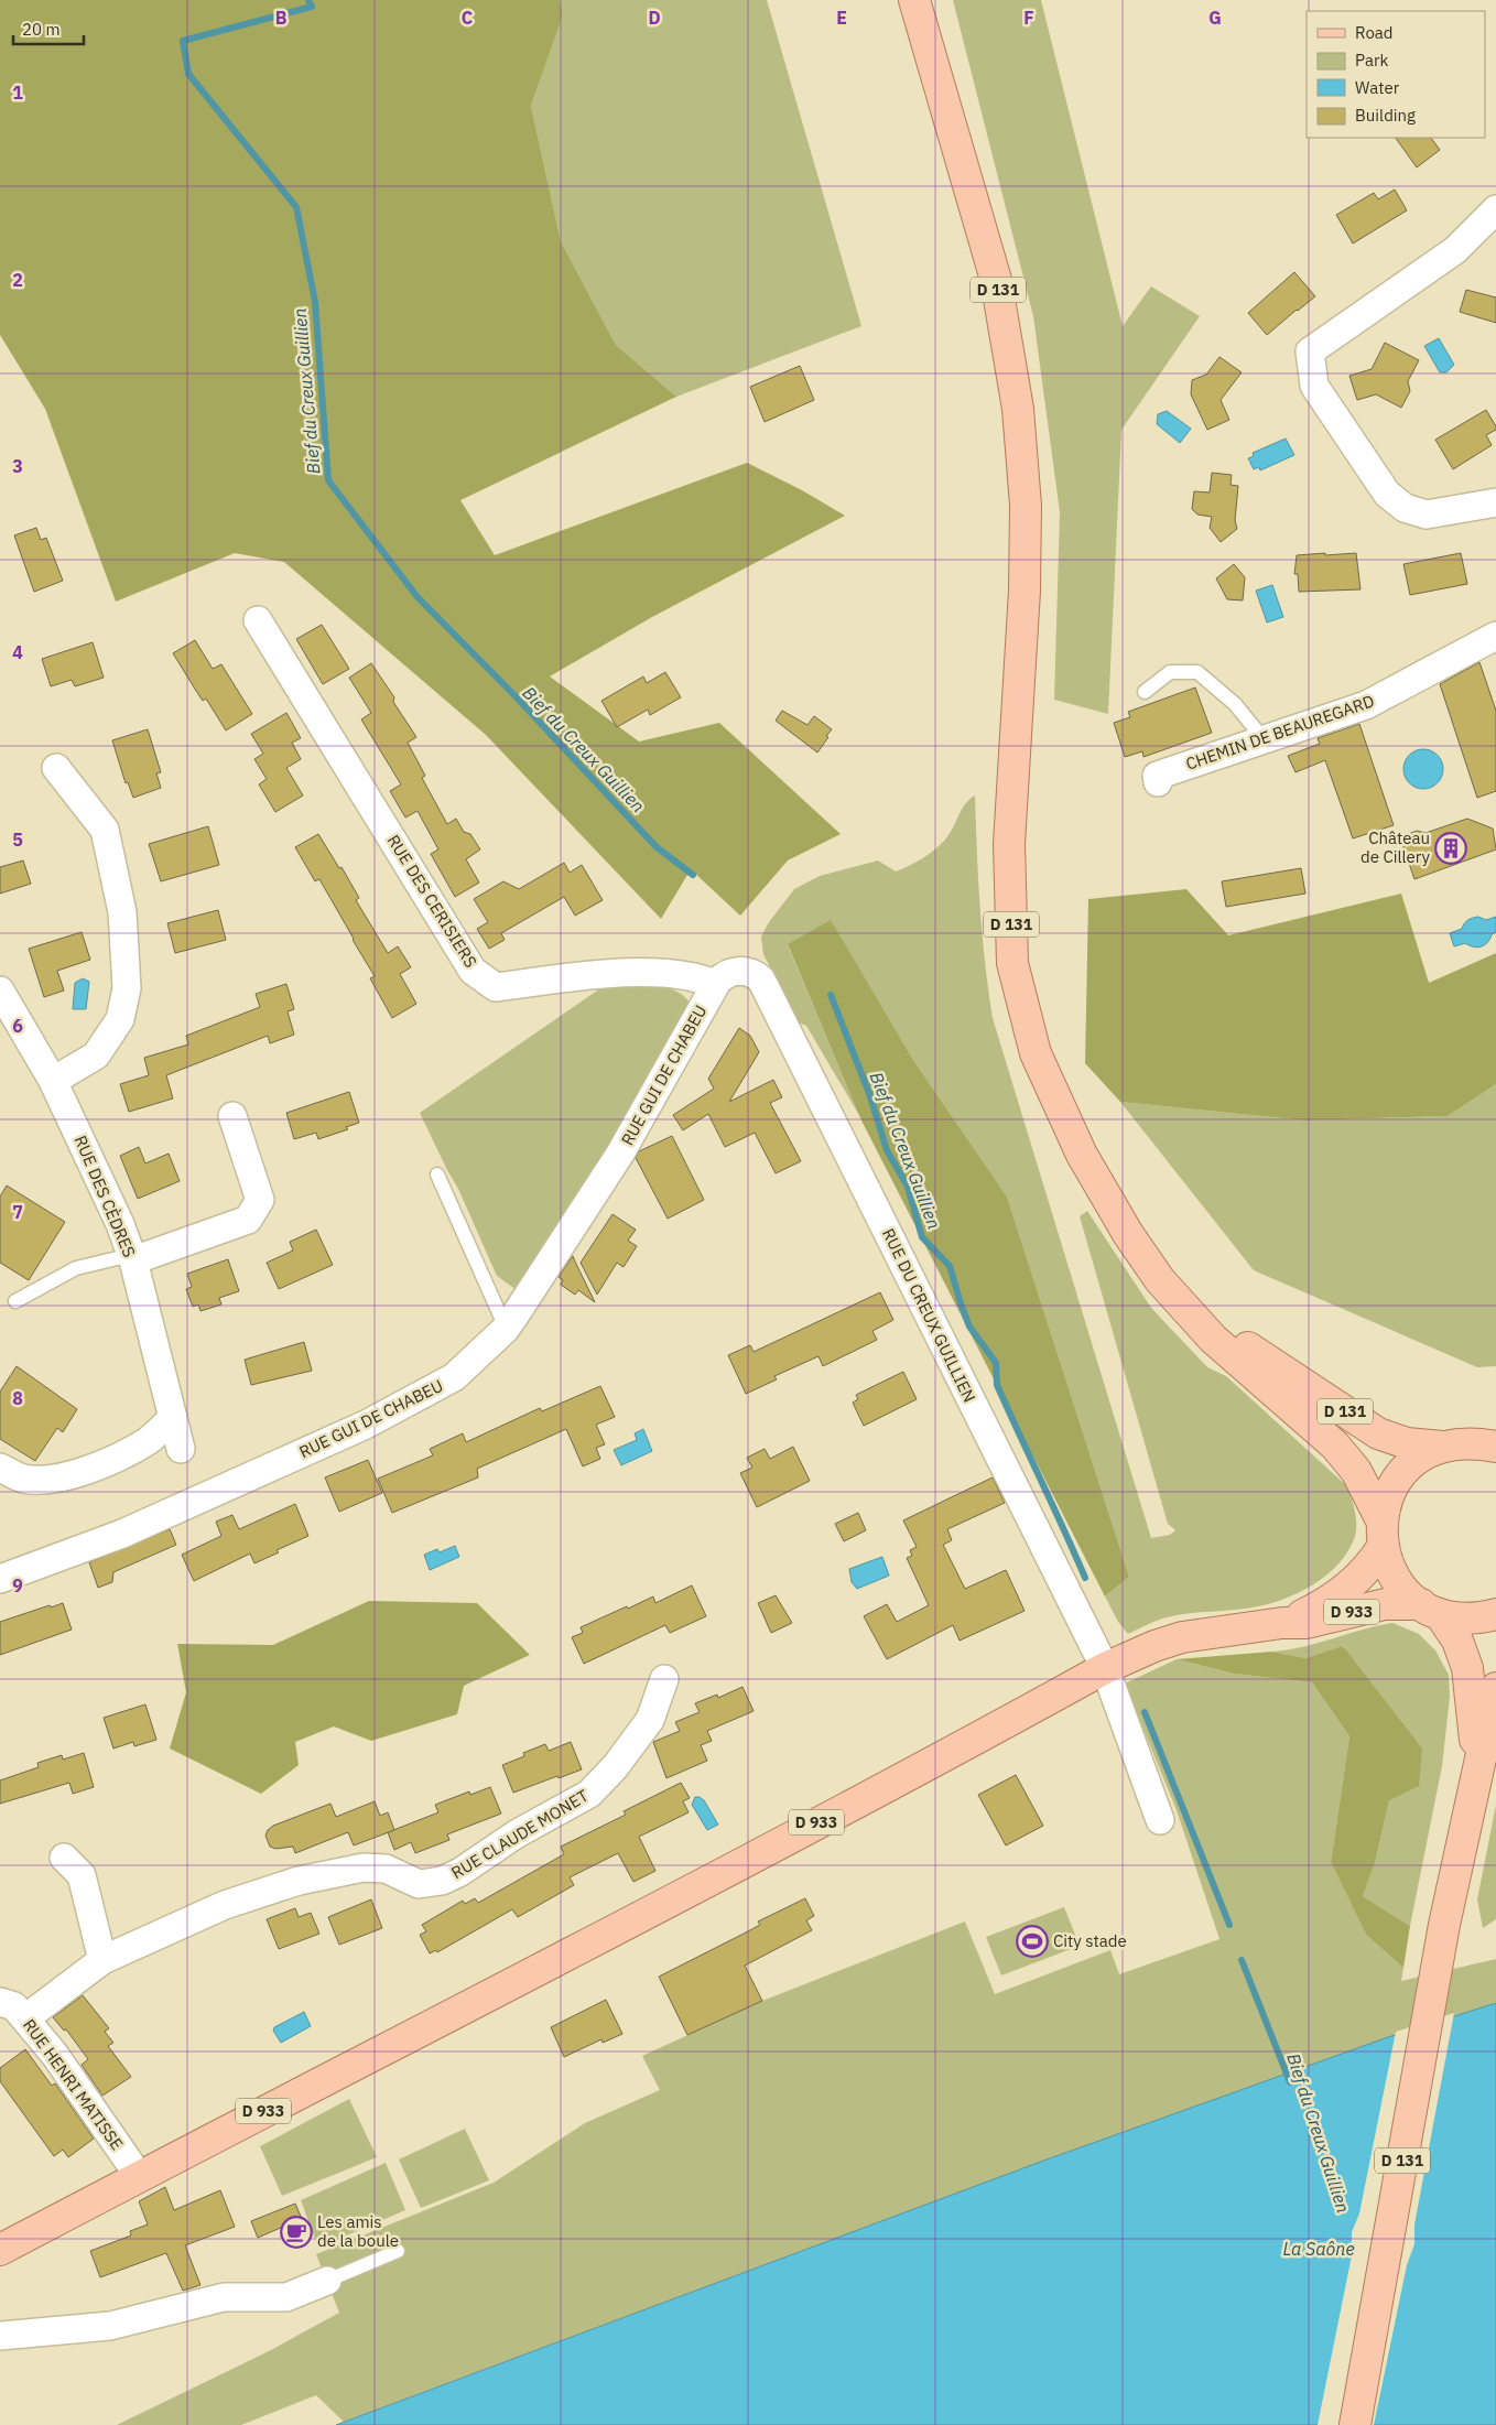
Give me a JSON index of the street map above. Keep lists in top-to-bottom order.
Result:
{
  "streets": {
    "main road": ["D 131", "D 933"],
    "street": [
      "CHEMIN DE BEAUREGARD",
      "RUE DES CERISIERS",
      "RUE GUI DE CHABEU",
      "RUE DES CÈDRES",
      "RUE DU CREUX GUILLIEN",
      "RUE CLAUDE MONET",
      "RUE HENRI MATISSE"
    ]
  },
  "crossings": [
    ["D 131", "D 933"],
    ["RUE DES CERISIERS", "RUE GUI DE CHABEU"],
    ["RUE DES CERISIERS", "RUE DU CREUX GUILLIEN"],
    ["RUE GUI DE CHABEU", "RUE DU CREUX GUILLIEN"],
    ["RUE DU CREUX GUILLIEN", "D 933"],
    ["D 933", "RUE HENRI MATISSE"],
    ["RUE CLAUDE MONET", "RUE HENRI MATISSE"]
  ],
  "water": ["Bief du Creux Guillien", "La Saône"],
  "places": {
    "building": ["Château de Cillery"],
    "sports": ["City stade"],
    "cafe": ["Les amis de la boule"]
  },
  "legend": [
    "Road",
    "Park",
    "Water",
    "Building"
  ],
  "scale_bar": "20 m",
  "grid": {
    "columns": [
      "B",
      "C",
      "D",
      "E",
      "F",
      "G"
    ],
    "rows": [
      "1",
      "2",
      "3",
      "4",
      "5",
      "6",
      "7",
      "8",
      "9"
    ]
  }
}
